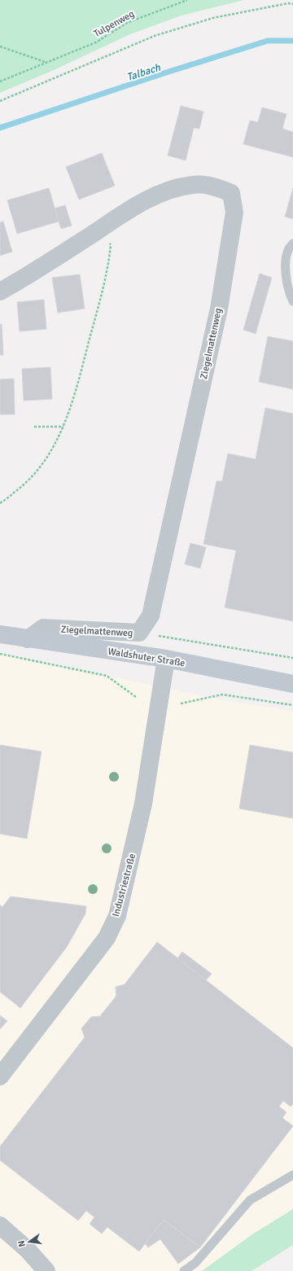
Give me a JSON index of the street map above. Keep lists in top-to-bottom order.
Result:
{
  "streets": {
    "main road": ["Waldshuter Straße"],
    "street": ["Ziegelmattenweg", "Industriestraße"],
    "path": ["Tulpenweg"]
  },
  "crossings": [
    ["Ziegelmattenweg", "Waldshuter Straße"],
    ["Waldshuter Straße", "Industriestraße"]
  ],
  "water": ["Talbach"],
  "north": "left"
}
